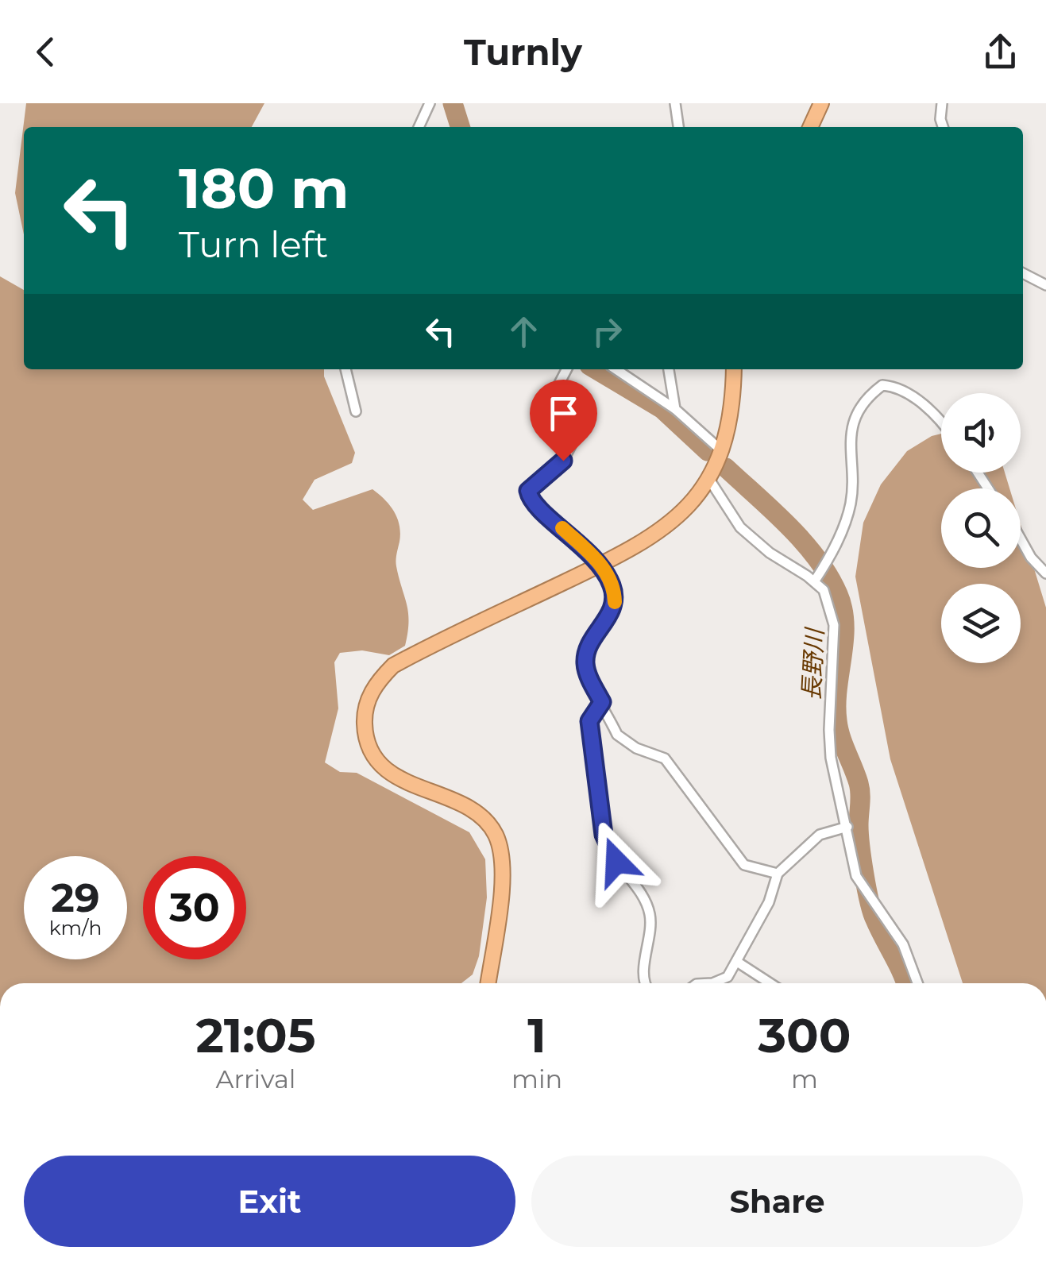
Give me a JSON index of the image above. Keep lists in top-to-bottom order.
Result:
{
  "water": ["長野川"],
  "page": {
    "header": "Turnly",
    "turn": ["180 m", "Turn left"],
    "speed": "29 km/h",
    "limit": "30",
    "eta": [
      "21:05",
      "Arrival",
      "1",
      "min",
      "300",
      "m"
    ],
    "buttons": ["Exit", "Share"]
  }
}
